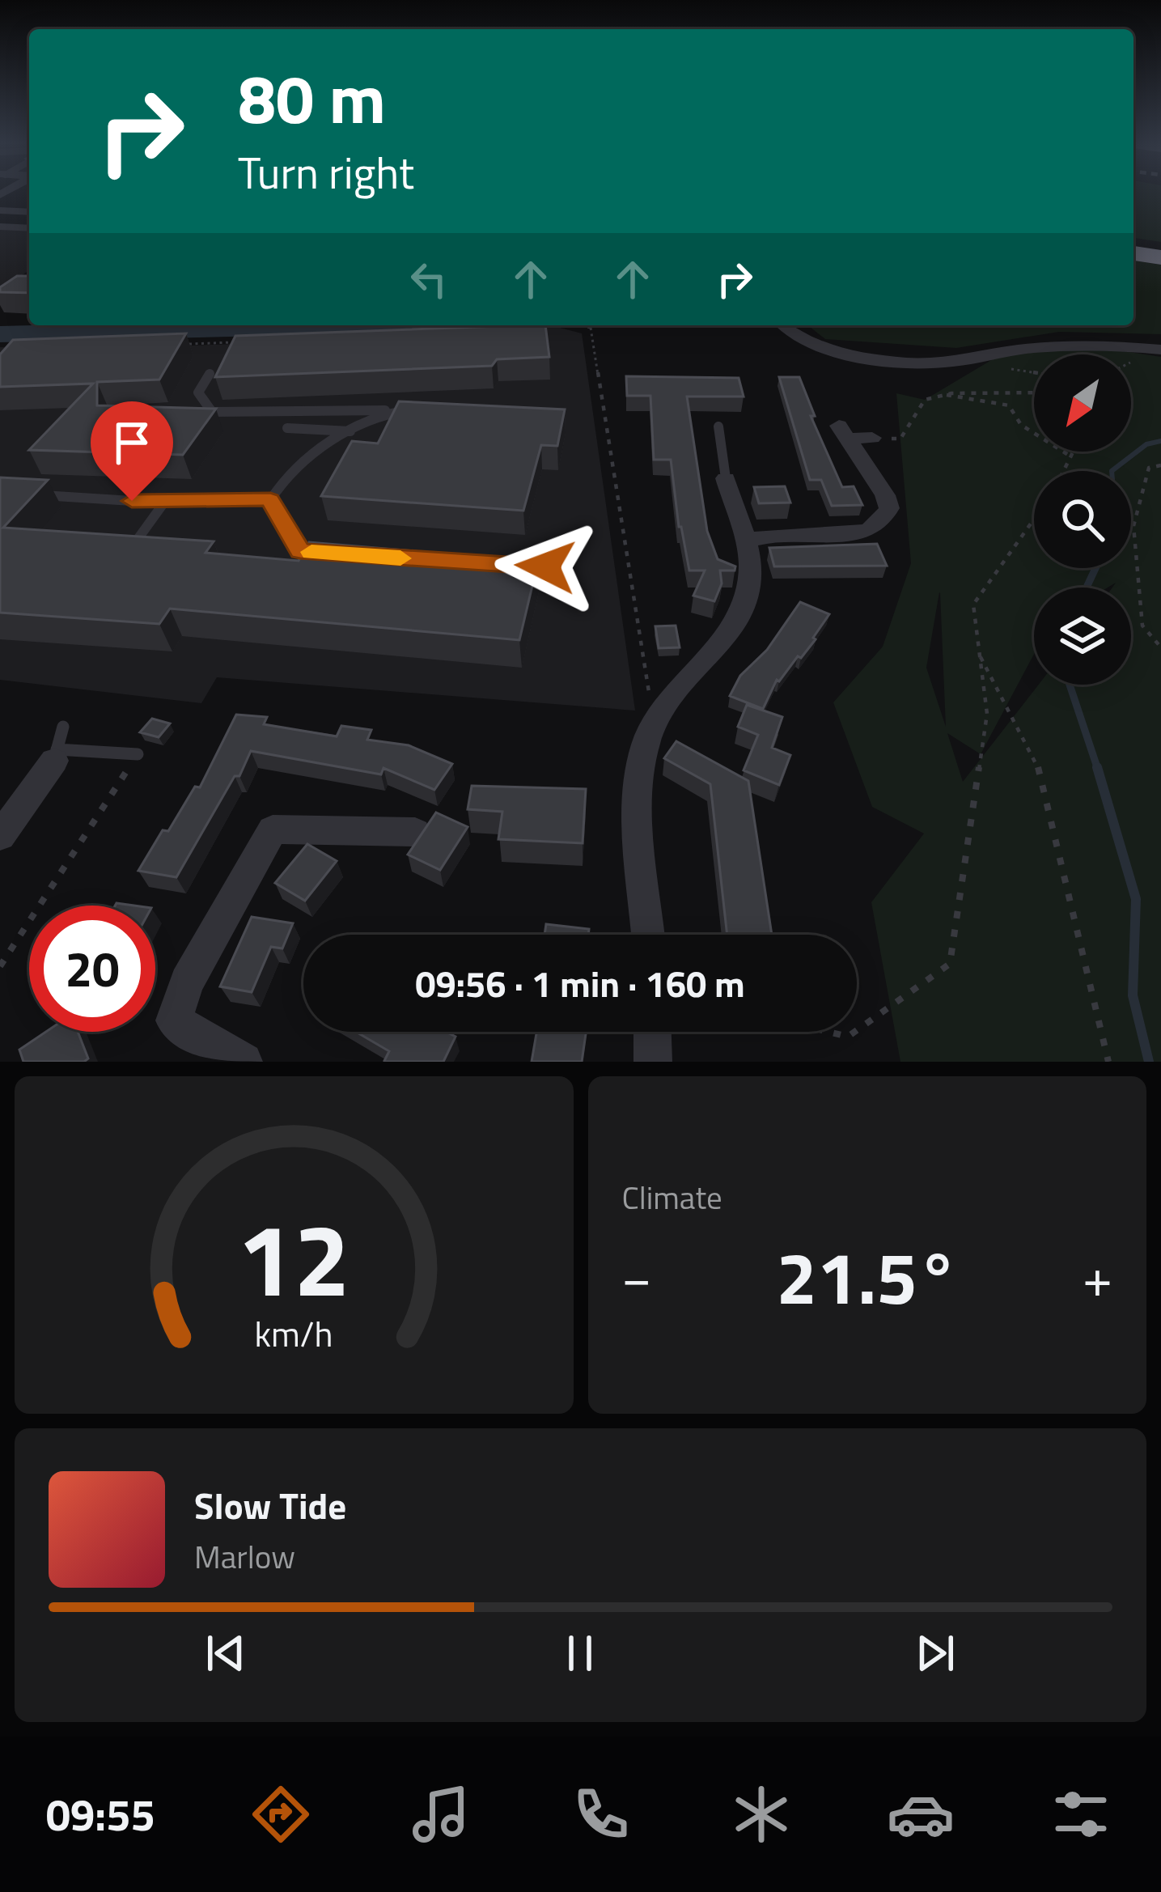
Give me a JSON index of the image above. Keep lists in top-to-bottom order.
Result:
{
  "north": "bottom left",
  "page": {
    "turn": ["80 m", "Turn right"],
    "limit": "20",
    "trip": "09:56 · 1 min · 160 m",
    "tile": "Climate",
    "heat": ["−", "21.5°", "+"],
    "song": ["Slow Tide", "Marlow"],
    "tabs": "09:55",
    "gauge": ["12", "km/h"]
  }
}
